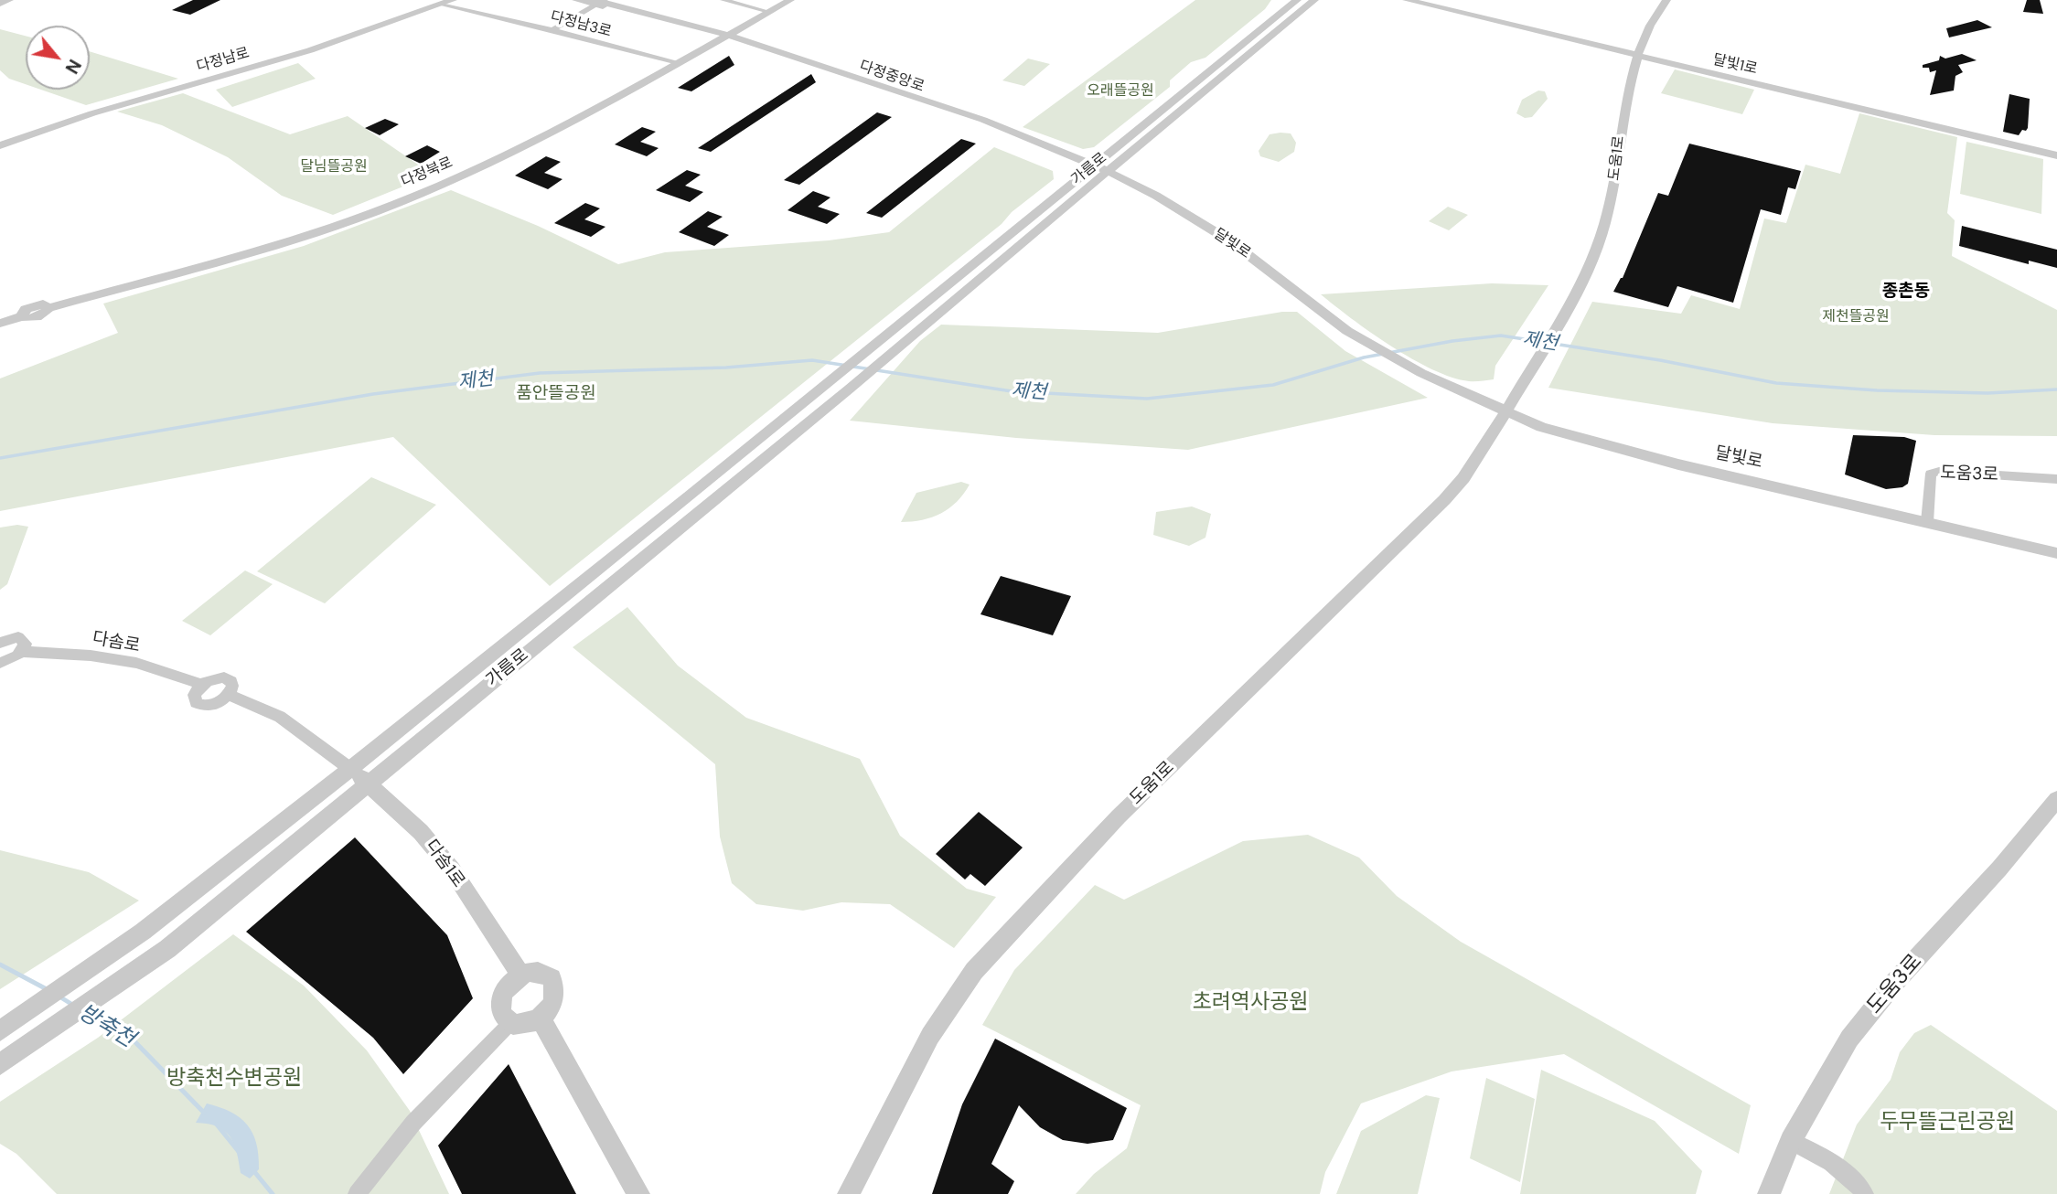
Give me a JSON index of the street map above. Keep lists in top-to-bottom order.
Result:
{
  "streets": {
    "street": [
      "다정남3로",
      "다정남로",
      "달빛1로",
      "다정중앙로",
      "도움1로",
      "가름로",
      "다정북로",
      "달빛로",
      "도움3로",
      "다솜로",
      "다솜1로"
    ]
  },
  "crossings": [
    ["다정남3로", "다정남로"],
    ["다정남3로", "다정북로"],
    ["달빛1로", "도움1로"],
    ["다정중앙로", "가름로"],
    ["다정중앙로", "다정북로"],
    ["다정중앙로", "달빛로"],
    ["도움1로", "달빛로"],
    ["가름로", "다솜1로"],
    ["달빛로", "도움3로"]
  ],
  "districts": ["종촌동"],
  "water": ["제천", "방축천"],
  "parks": [
    "오래뜰공원",
    "달님뜰공원",
    "제천뜰공원",
    "품안뜰공원",
    "초려역사공원",
    "방축천수변공원",
    "두무뜰근린공원"
  ],
  "north": "bottom right"
}
